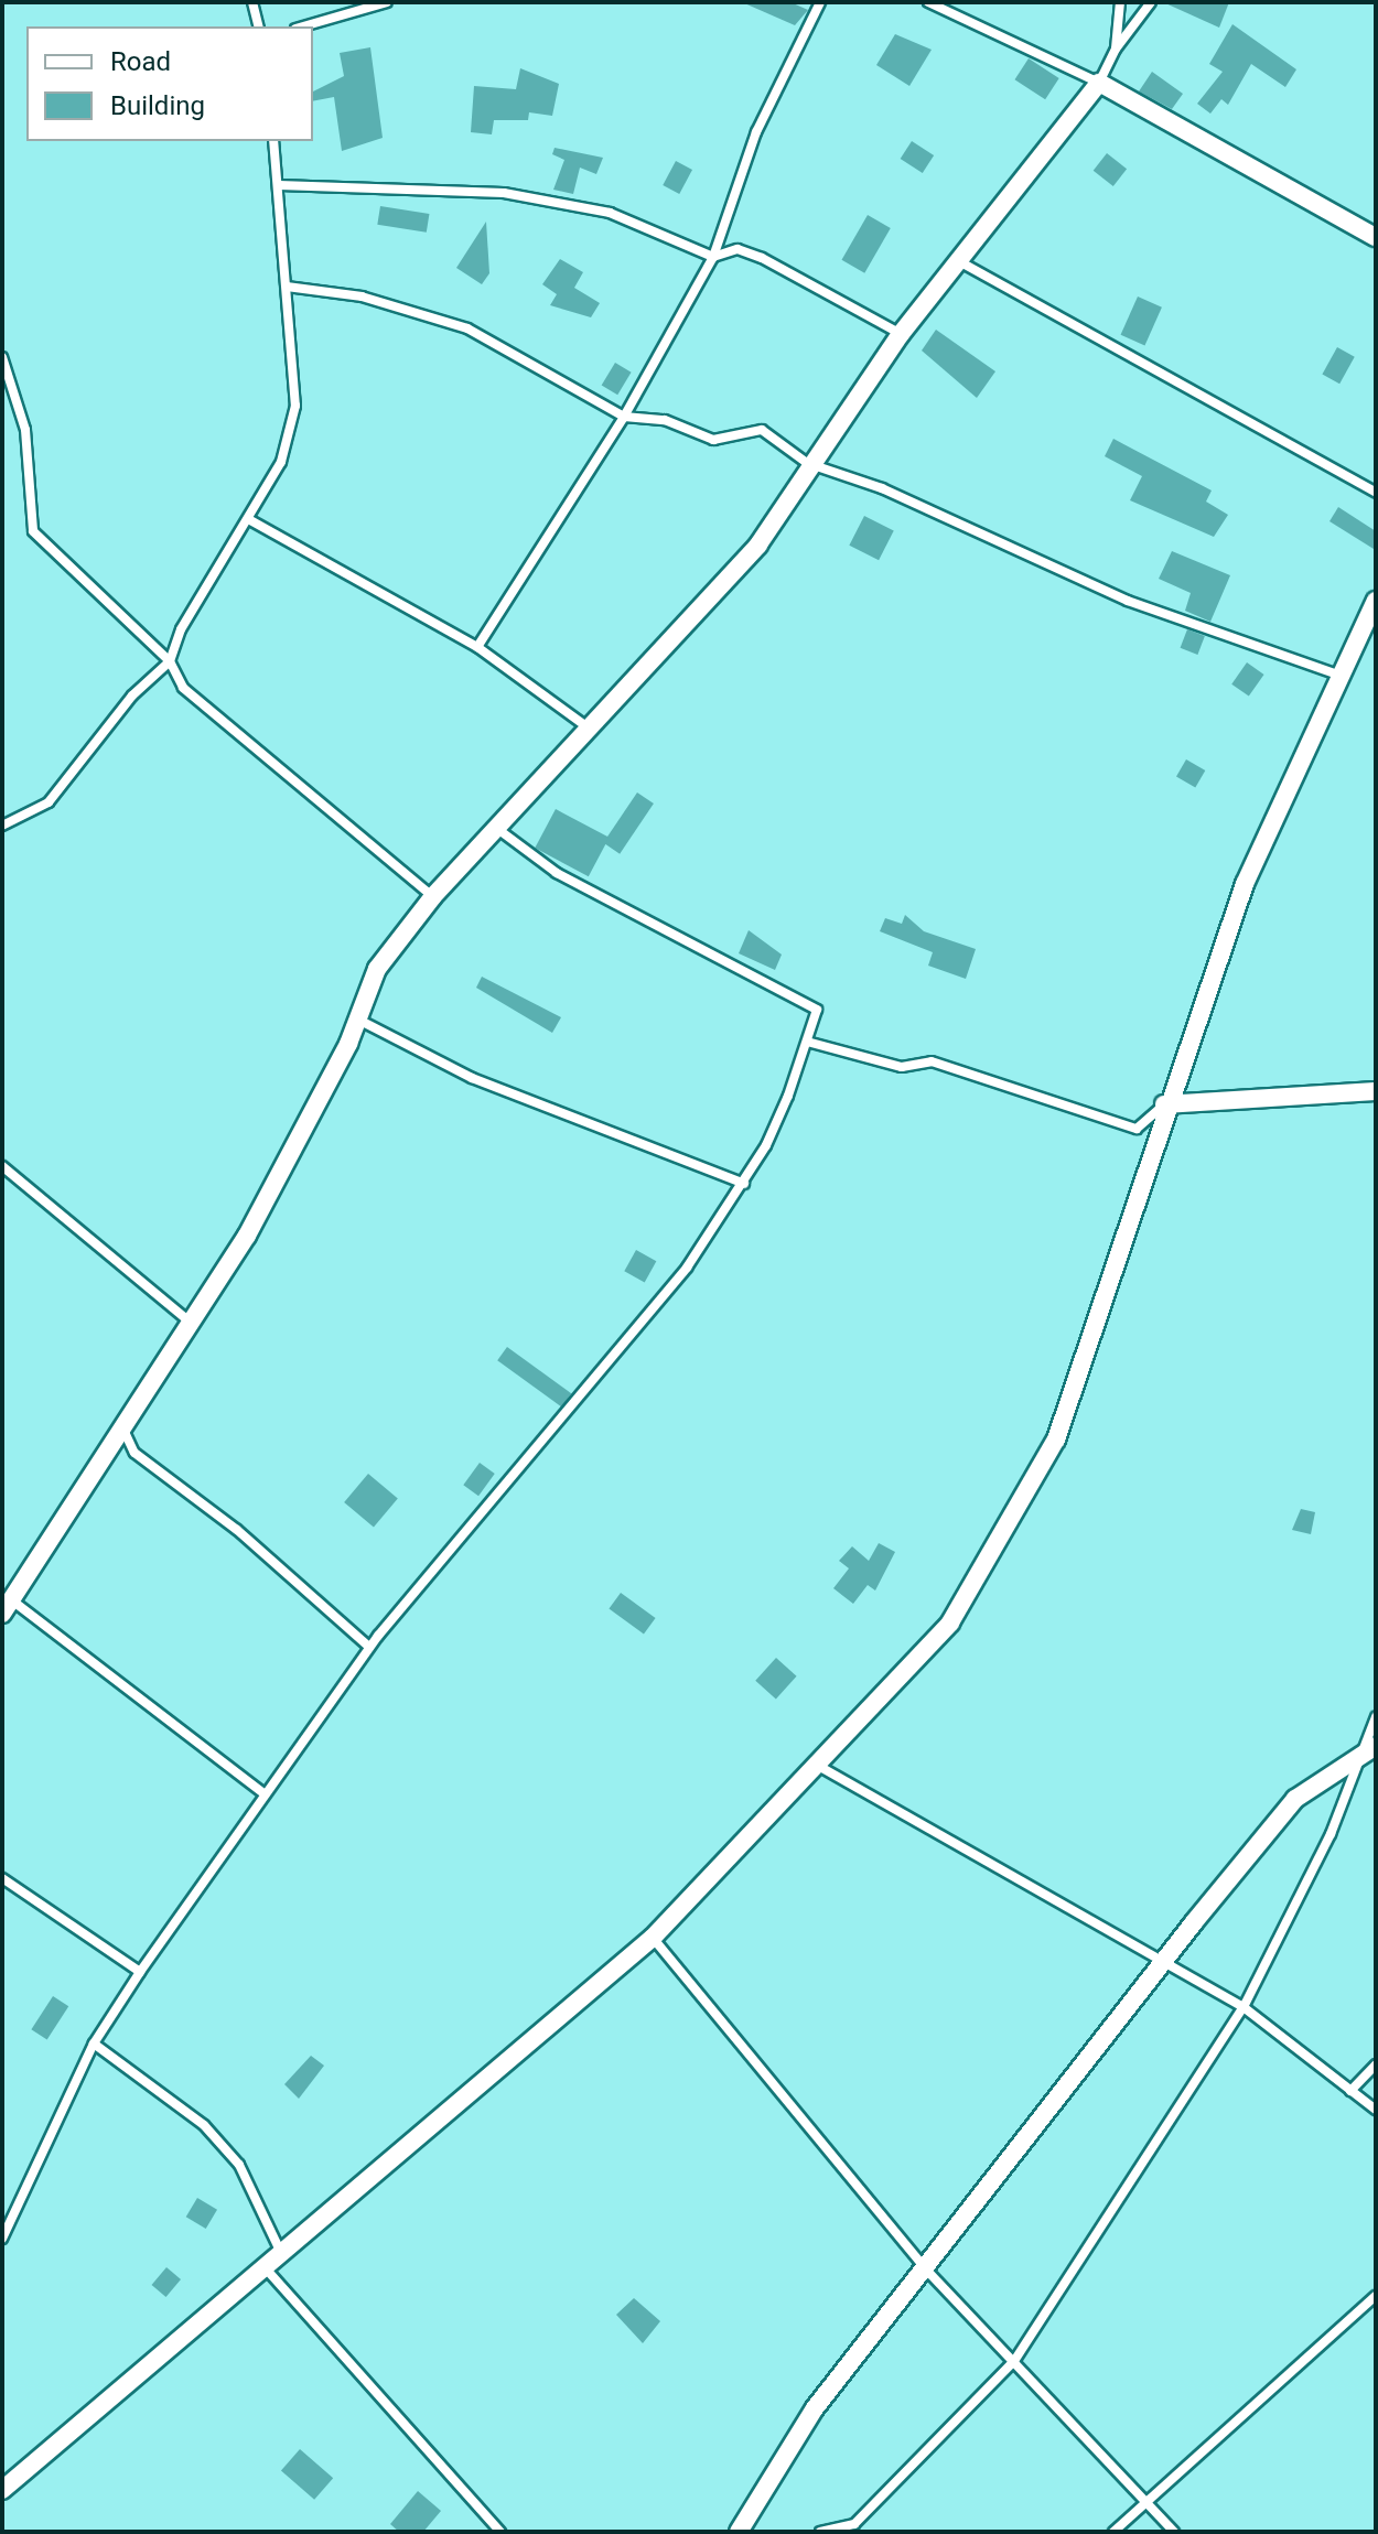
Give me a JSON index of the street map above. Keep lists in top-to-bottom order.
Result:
{
  "legend": ["Road", "Building"]
}
